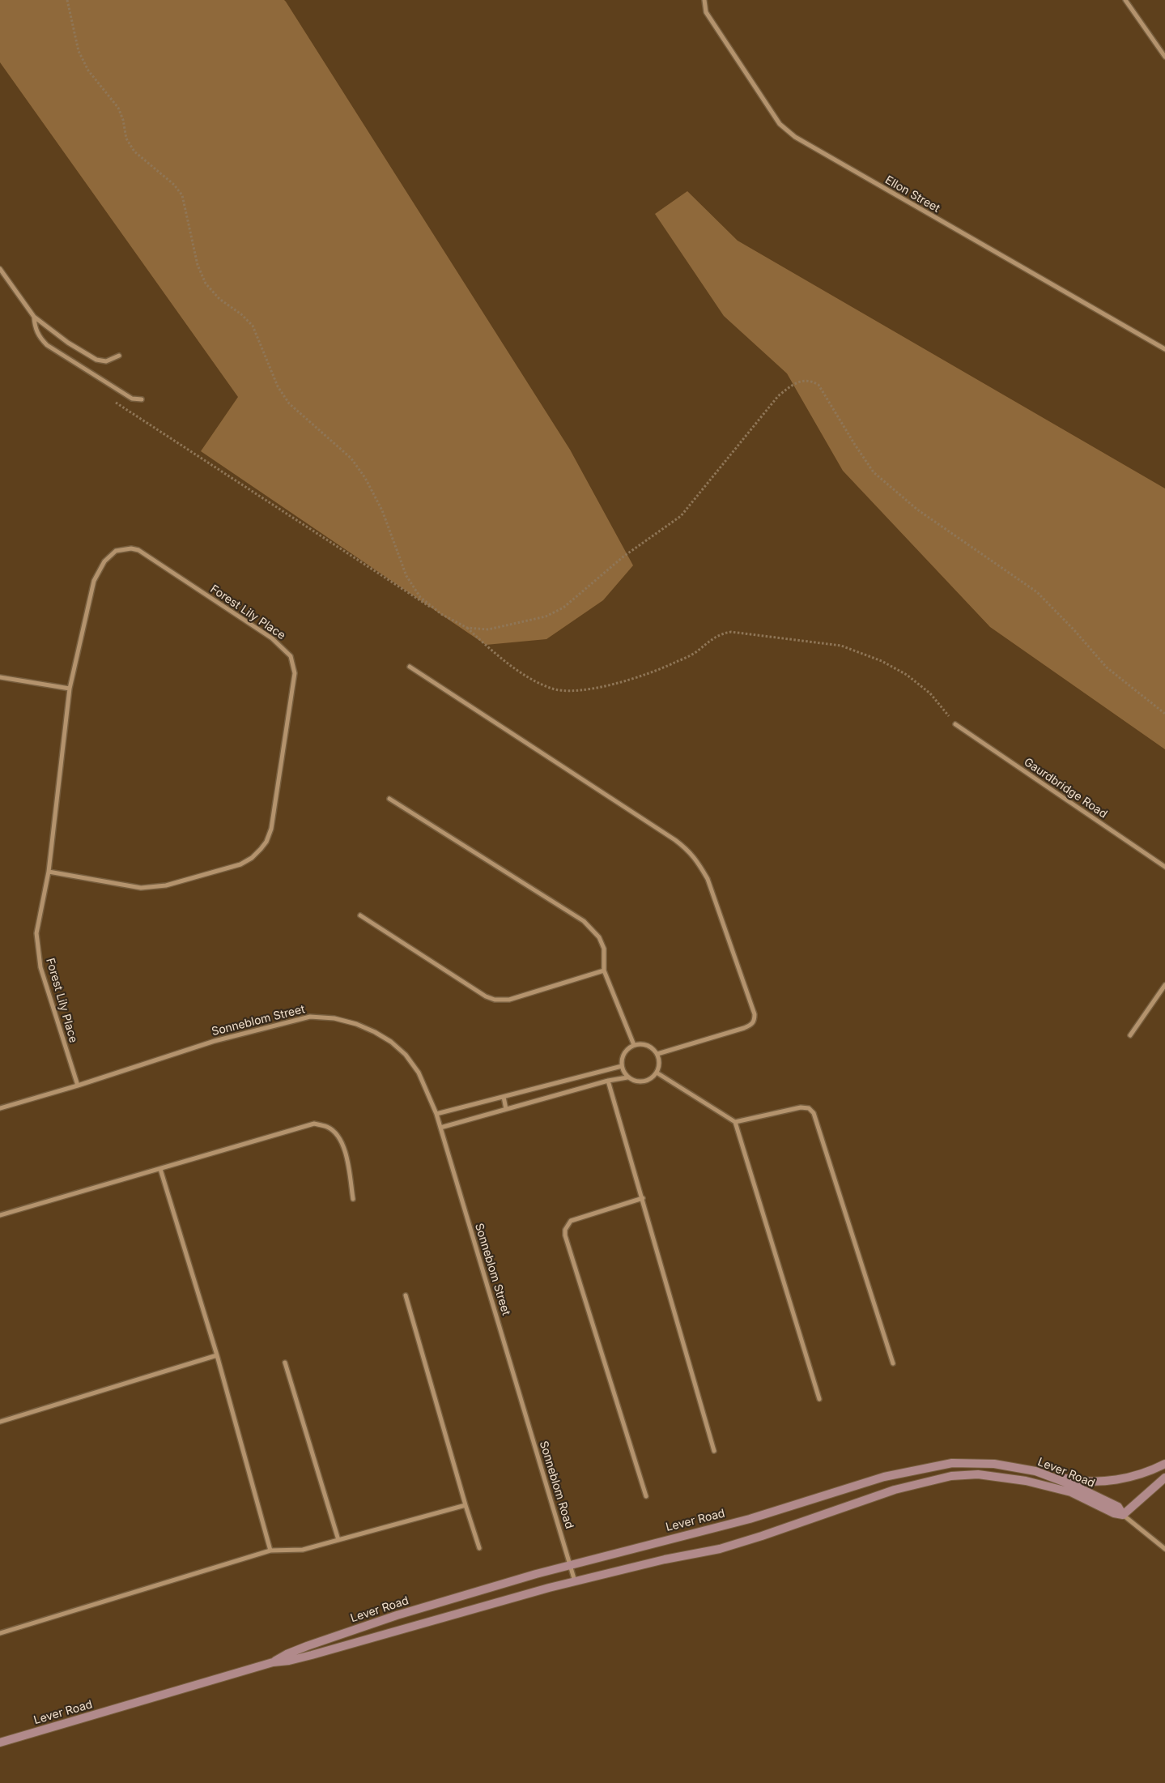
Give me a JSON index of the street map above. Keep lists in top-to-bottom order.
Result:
{
  "streets": {
    "main road": ["Lever Road"],
    "street": [
      "Ellon Street",
      "Forest Lily Place",
      "Gaurdbridge Road",
      "Sonneblom Street",
      "Sonneblom Road"
    ]
  },
  "crossings": [
    ["Forest Lily Place", "Sonneblom Street"],
    ["Sonneblom Street", "Sonneblom Road"],
    ["Lever Road", "Sonneblom Road"]
  ]
}
